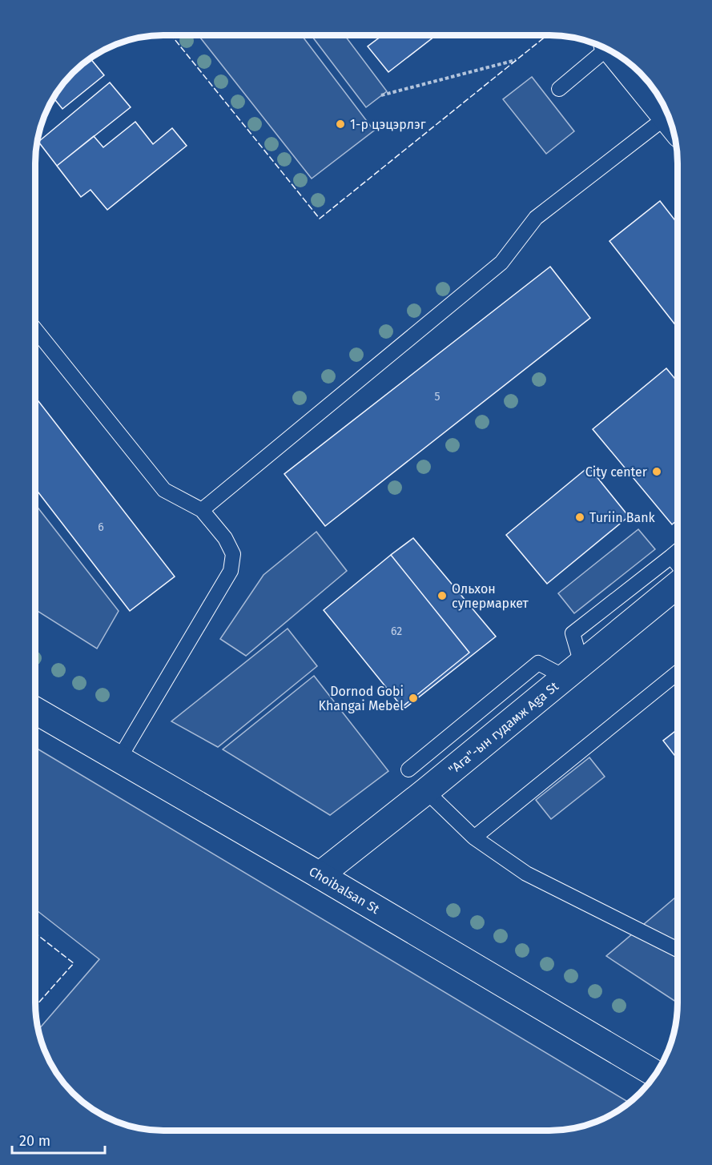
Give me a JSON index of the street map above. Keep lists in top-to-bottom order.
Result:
{
  "streets": {
    "main road": ["\"Ага\"-ын гудамж Aga St", "Choibalsan St"]
  },
  "crossings": [
    ["\"Ага\"-ын гудамж Aga St", "Choibalsan St"]
  ],
  "places": [
    "1-р цэцэрлэг",
    "City center",
    "Turiin Bank",
    "Ольхон супермаркет",
    "Dornod Gobi Khangai Mebel"
  ],
  "house_numbers": ["5", "6", "62"],
  "scale_bar": "20 m"
}
